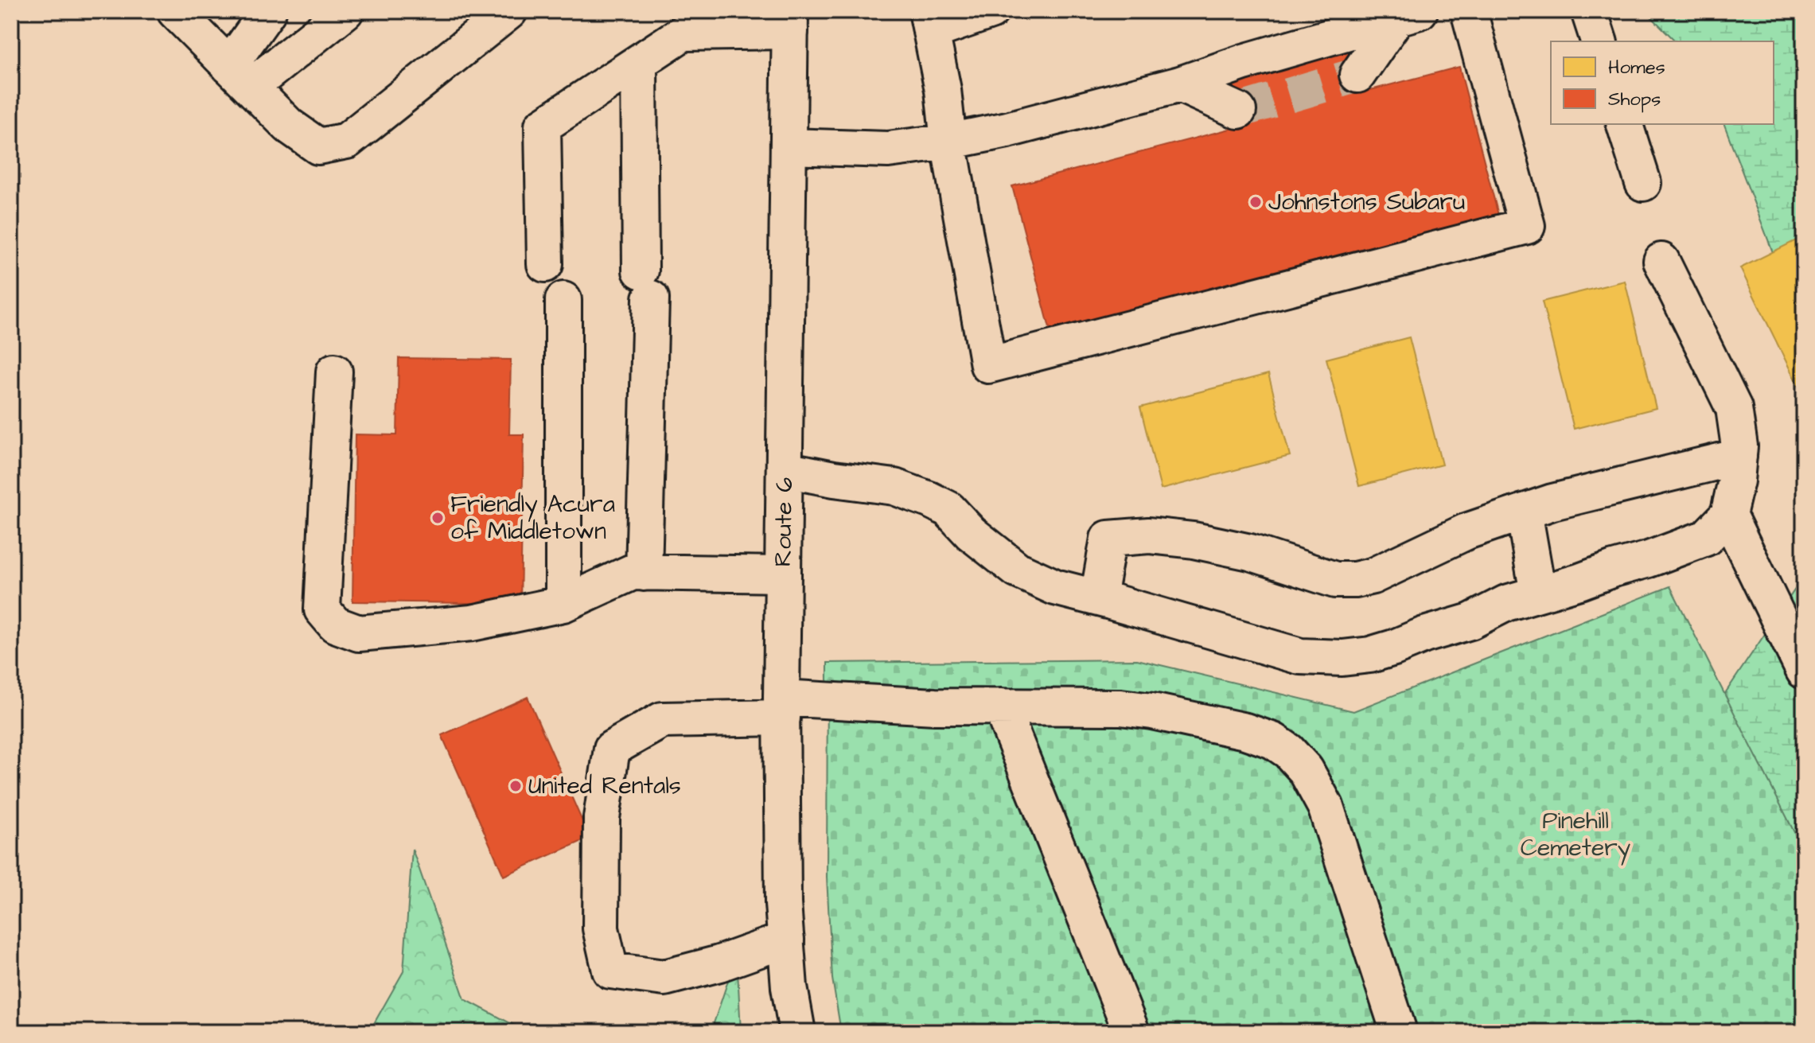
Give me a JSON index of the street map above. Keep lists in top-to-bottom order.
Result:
{
  "streets": {
    "main road": ["Route 6"]
  },
  "parks": ["Pinehill Cemetery"],
  "places": ["Johnstons Subaru", "Friendly Acura of Middletown", "United Rentals"],
  "legend": ["Homes", "Shops"]
}
